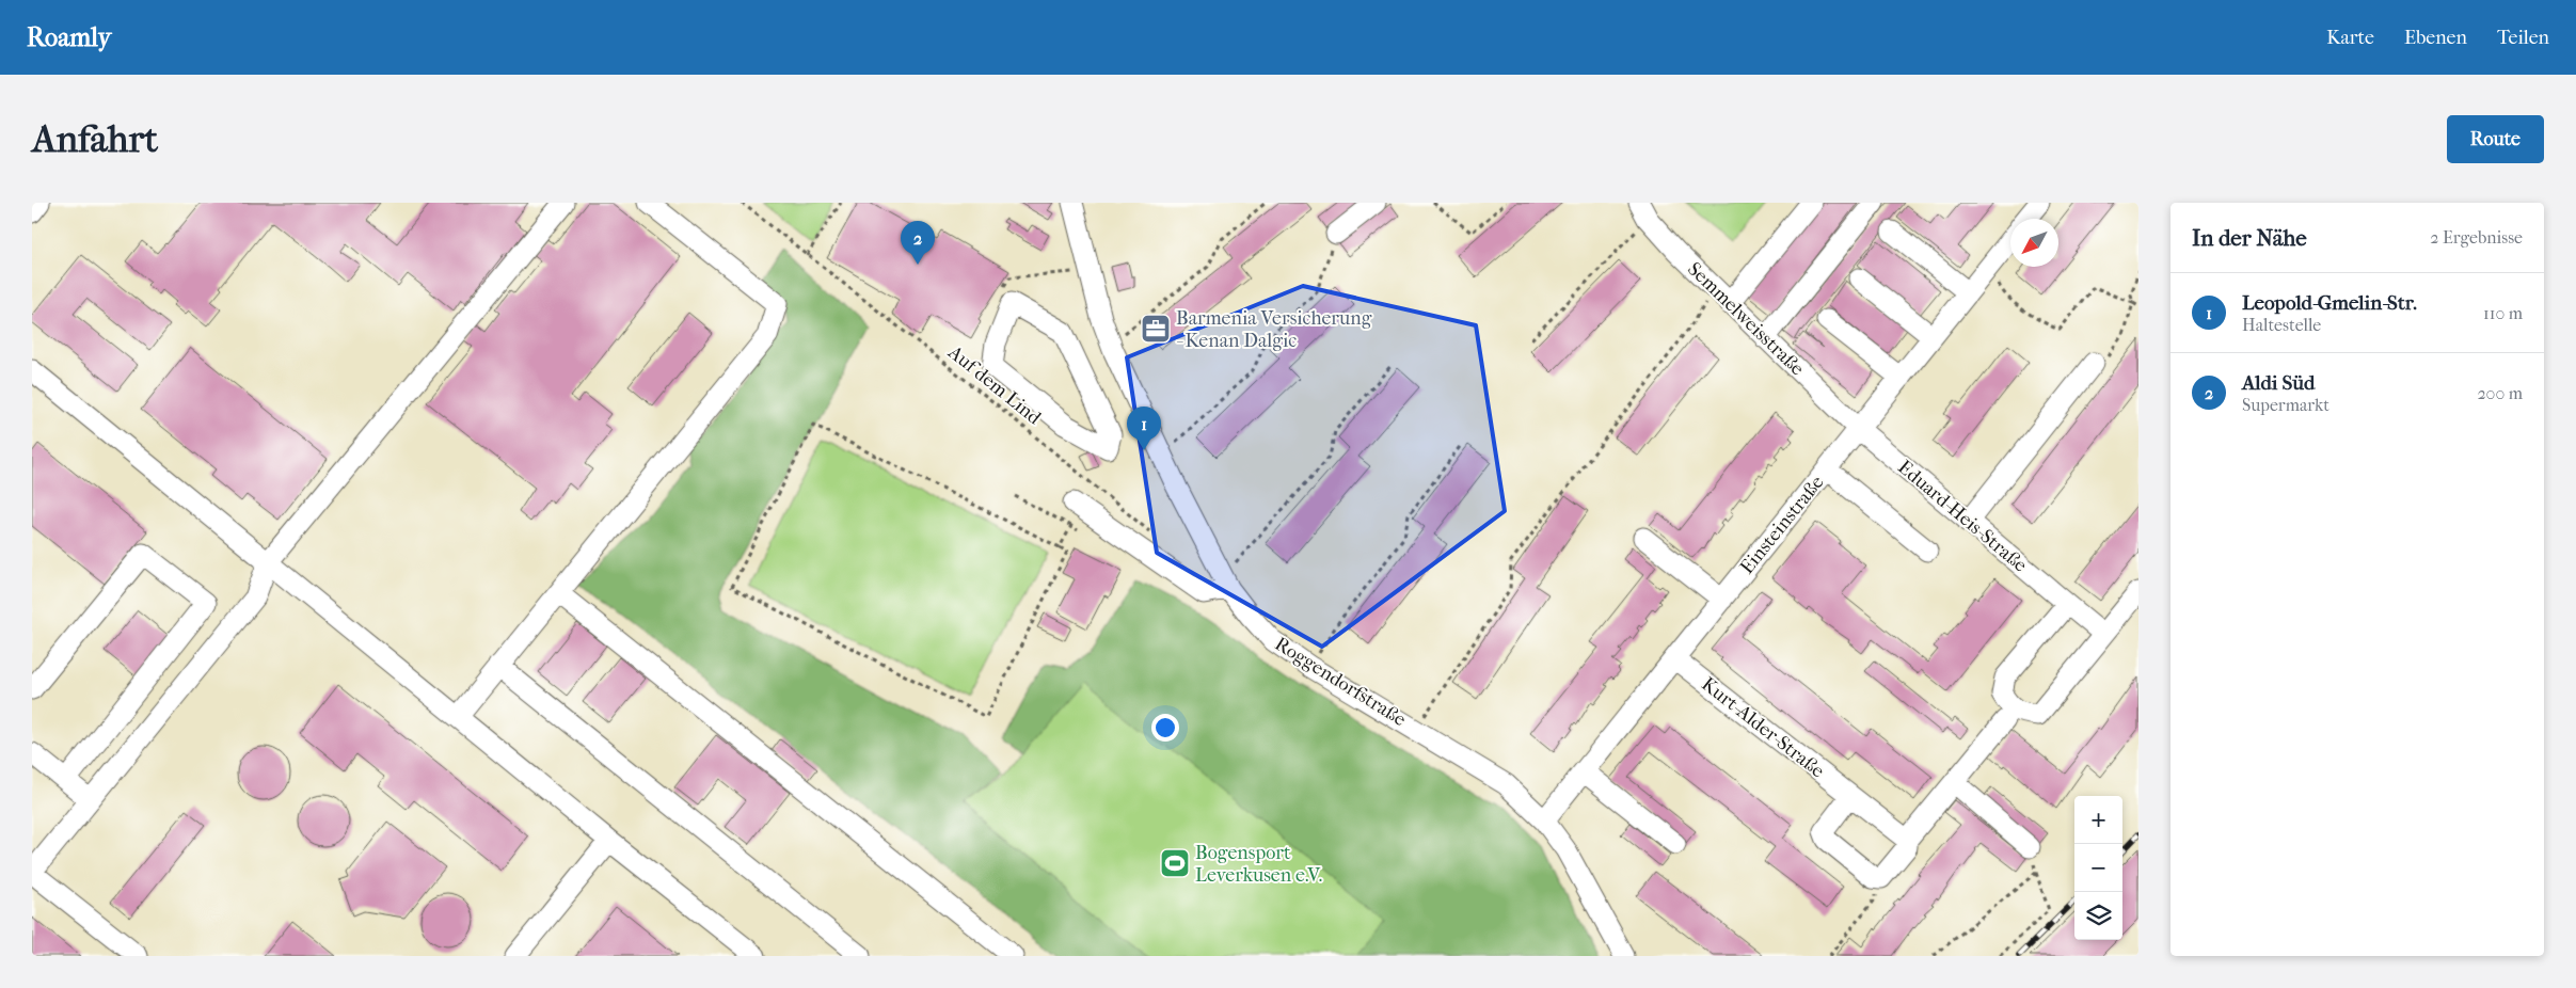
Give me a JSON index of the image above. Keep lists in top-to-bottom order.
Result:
{
  "streets": {
    "street": [
      "Semmelweisstraße",
      "Eduard-Heis-Straße",
      "Einsteinstraße",
      "Roggendorfstraße",
      "Kurt-Alder-Straße"
    ],
    "path": ["Auf dem Lind"]
  },
  "crossings": [
    ["Semmelweisstraße", "Eduard-Heis-Straße"],
    ["Semmelweisstraße", "Einsteinstraße"],
    ["Eduard-Heis-Straße", "Einsteinstraße"],
    ["Einsteinstraße", "Roggendorfstraße"],
    ["Einsteinstraße", "Kurt-Alder-Straße"]
  ],
  "places": {
    "office": ["Barmenia Versicherung - Kenan Dalgic"],
    "sports": ["Bogensport Leverkusen e.V."]
  },
  "north": "bottom left",
  "page": {
    "header": "Roamly",
    "nav": ["Karte", "Ebenen", "Teilen"],
    "buttons": "Route",
    "title": "Anfahrt",
    "heading": ["In der Nähe", "2 Ergebnisse"],
    "pins": ["2", "1"],
    "list": [
      {
        "mark": "1",
        "name": "Leopold-Gmelin-Str.",
        "note": "Haltestelle",
        "value": "110 m"
      },
      {
        "mark": "2",
        "name": "Aldi Süd",
        "note": "Supermarkt",
        "value": "200 m"
      }
    ],
    "map_buttons": ["+", "−"]
  }
}
